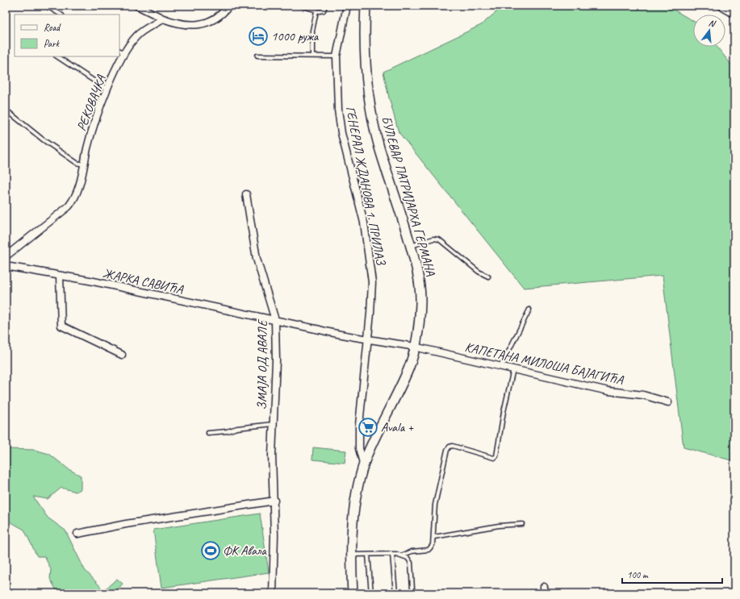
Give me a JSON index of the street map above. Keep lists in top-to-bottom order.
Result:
{
  "streets": {
    "main road": ["БУЛЕВАР ПАТРИЈАРХА ГЕРМАНА"],
    "street": [
      "РЕКОВАЧКА",
      "ГЕНЕРАЛ ЖДАНОВА 1. ПРИЛАЗ",
      "ЖАРКА САВИЋА",
      "КАПЕТАНА МИЛОША БАЈАГИЋА",
      "ЗМАЈА ОД АВАЛЕ"
    ]
  },
  "crossings": [
    ["ГЕНЕРАЛ ЖДАНОВА 1. ПРИЛАЗ", "БУЛЕВАР ПАТРИЈАРХА ГЕРМАНА"],
    ["ГЕНЕРАЛ ЖДАНОВА 1. ПРИЛАЗ", "ЖАРКА САВИЋА"],
    ["ГЕНЕРАЛ ЖДАНОВА 1. ПРИЛАЗ", "КАПЕТАНА МИЛОША БАЈАГИЋА"],
    ["БУЛЕВАР ПАТРИЈАРХА ГЕРМАНА", "КАПЕТАНА МИЛОША БАЈАГИЋА"],
    ["ЖАРКА САВИЋА", "КАПЕТАНА МИЛОША БАЈАГИЋА"],
    ["ЖАРКА САВИЋА", "ЗМАЈА ОД АВАЛЕ"]
  ],
  "places": {
    "hotel": ["1000 ружа"],
    "supermarket": ["Avala +"],
    "sports": ["ФК Авала"]
  },
  "legend": ["Road", "Park"],
  "scale_bar": "100 m",
  "north": "top"
}
